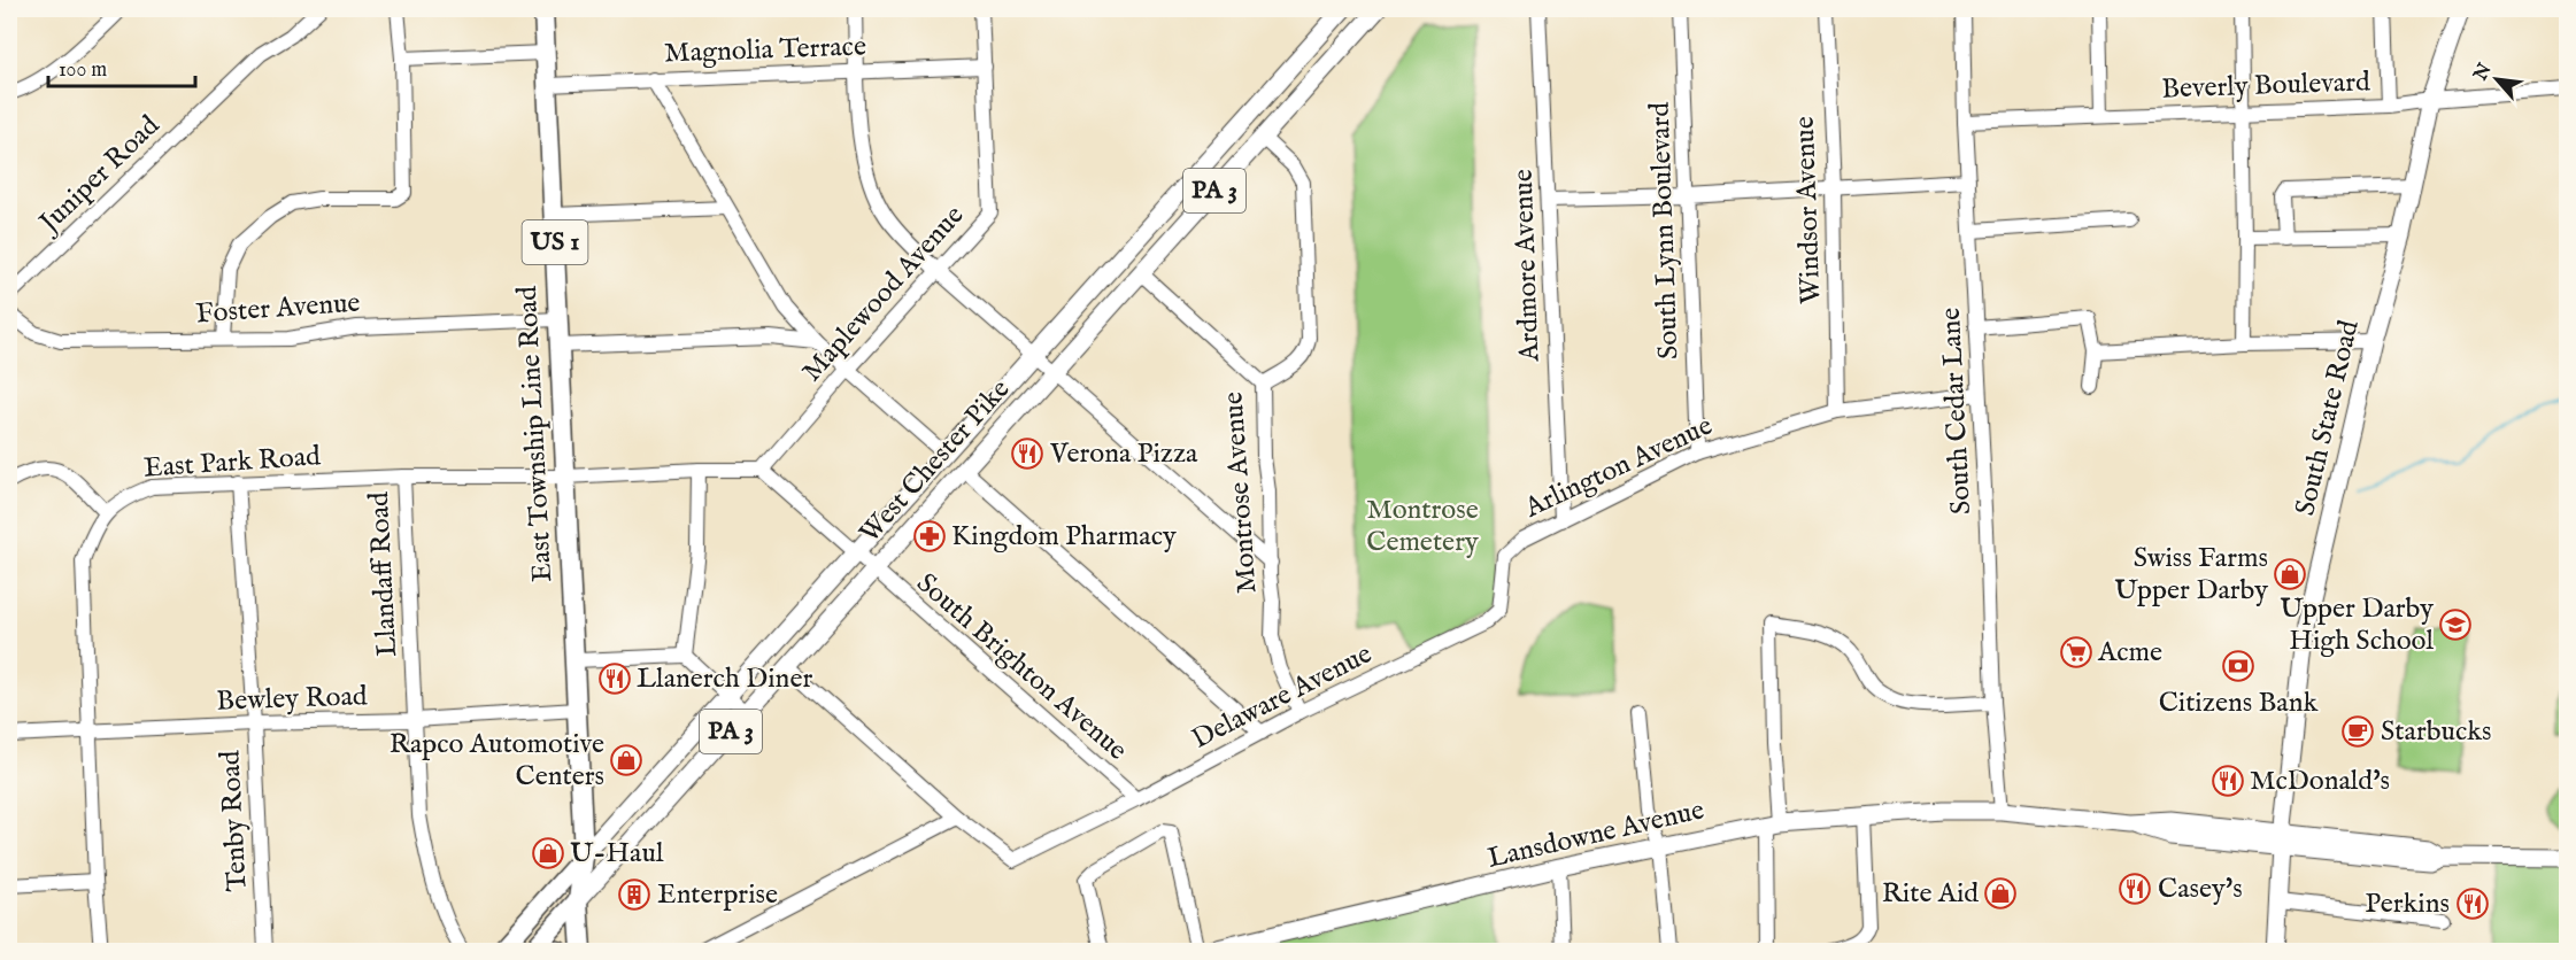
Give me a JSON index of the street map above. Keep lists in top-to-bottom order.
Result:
{
  "streets": {
    "highway": [
      "PA 3",
      "US 1",
      "East Township Line Road",
      "West Chester Pike"
    ],
    "main road": ["South State Road", "Lansdowne Avenue"],
    "street": [
      "Magnolia Terrace",
      "Beverly Boulevard",
      "Juniper Road",
      "Windsor Avenue",
      "South Lynn Boulevard",
      "Ardmore Avenue",
      "Maplewood Avenue",
      "Foster Avenue",
      "South Cedar Lane",
      "East Park Road",
      "Arlington Avenue",
      "Montrose Avenue",
      "Llandaff Road",
      "South Brighton Avenue",
      "Delaware Avenue",
      "Bewley Road",
      "Tenby Road"
    ]
  },
  "crossings": [
    ["Magnolia Terrace", "Maplewood Avenue"],
    ["Magnolia Terrace", "East Township Line Road"],
    ["Beverly Boulevard", "South Cedar Lane"],
    ["Beverly Boulevard", "South State Road"],
    ["Windsor Avenue", "Arlington Avenue"],
    ["South Lynn Boulevard", "Arlington Avenue"],
    ["US 1", "East Township Line Road"],
    ["US 1", "West Chester Pike"],
    ["Ardmore Avenue", "Arlington Avenue"],
    ["Maplewood Avenue", "East Park Road"],
    ["Maplewood Avenue", "South Brighton Avenue"],
    ["Foster Avenue", "East Township Line Road"],
    ["South Cedar Lane", "Arlington Avenue"],
    ["South Cedar Lane", "Lansdowne Avenue"],
    ["South State Road", "Lansdowne Avenue"],
    ["East Township Line Road", "West Chester Pike"],
    ["East Township Line Road", "East Park Road"],
    ["East Township Line Road", "Bewley Road"],
    ["West Chester Pike", "Montrose Avenue"],
    ["West Chester Pike", "South Brighton Avenue"],
    ["East Park Road", "Llandaff Road"],
    ["East Park Road", "South Brighton Avenue"],
    ["East Park Road", "Bewley Road"],
    ["East Park Road", "Tenby Road"],
    ["Arlington Avenue", "Delaware Avenue"],
    ["Montrose Avenue", "Delaware Avenue"],
    ["Llandaff Road", "Bewley Road"],
    ["South Brighton Avenue", "Delaware Avenue"],
    ["Bewley Road", "Tenby Road"]
  ],
  "parks": ["Montrose Cemetery"],
  "places": {
    "restaurant": [
      "Verona Pizza",
      "Llanerch Diner",
      "McDonald's",
      "Casey's",
      "Perkins"
    ],
    "pharmacy": ["Kingdom Pharmacy"],
    "shop": [
      "Swiss Farms Upper Darby",
      "Rapco Automotive Centers",
      "U-Haul",
      "Rite Aid"
    ],
    "school or university": ["Upper Darby High School"],
    "supermarket": ["Acme"],
    "bank": ["Citizens Bank"],
    "cafe": ["Starbucks"],
    "building": ["Enterprise"]
  },
  "scale_bar": "100 m",
  "north": "top left"
}
